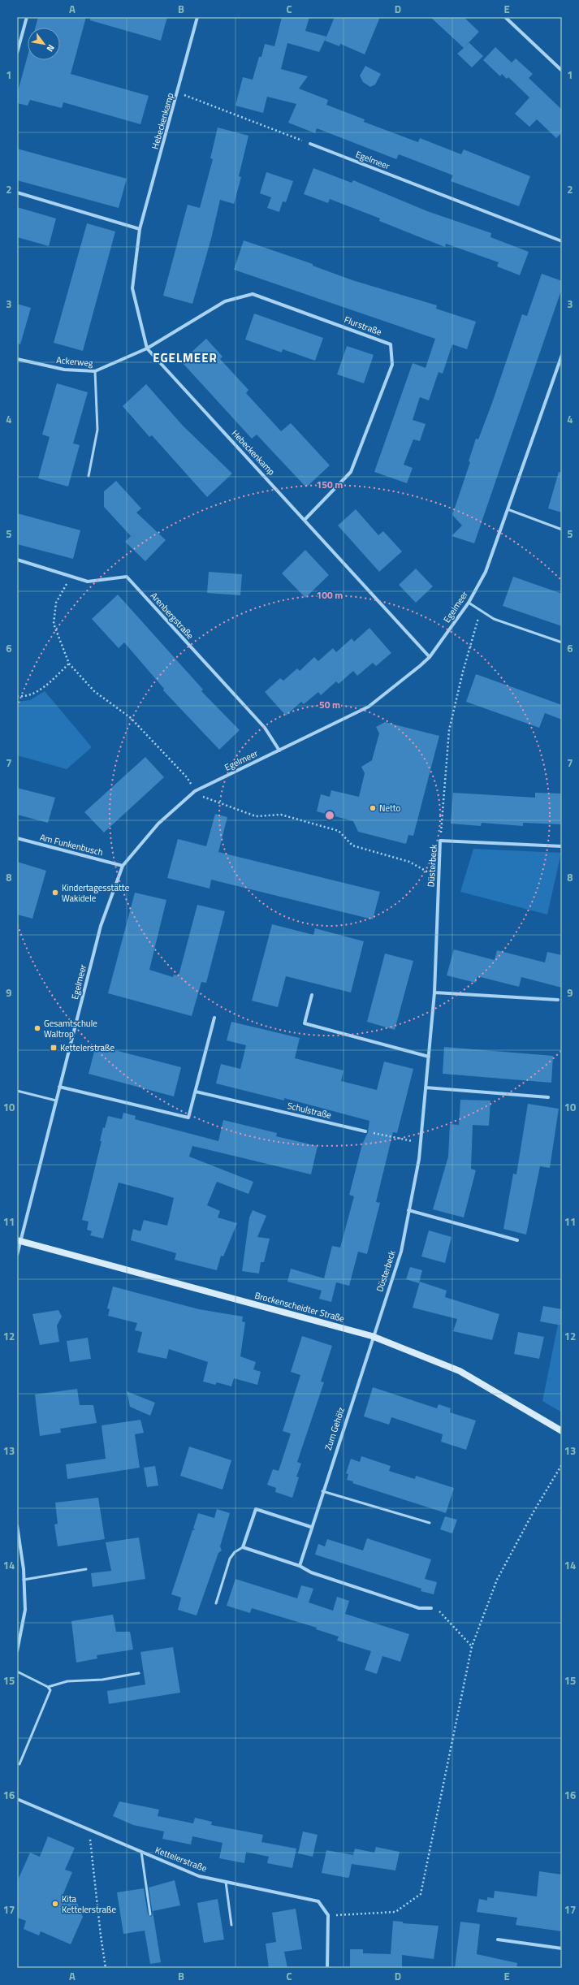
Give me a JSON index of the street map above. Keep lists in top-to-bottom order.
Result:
{
  "streets": {
    "street": [
      "Hebeckenkamp",
      "Egelmeer",
      "Flurstraße",
      "Ackerweg",
      "Arenbergstraße",
      "Am Funkenbusch",
      "Düsterbeck",
      "Schulstraße",
      "Brockenscheidter Straße",
      "Zum Gehölz",
      "Kettelerstraße"
    ]
  },
  "crossings": [
    ["Hebeckenkamp", "Egelmeer"],
    ["Hebeckenkamp", "Flurstraße"],
    ["Hebeckenkamp", "Ackerweg"],
    ["Egelmeer", "Arenbergstraße"],
    ["Egelmeer", "Am Funkenbusch"],
    ["Egelmeer", "Brockenscheidter Straße"],
    ["Flurstraße", "Ackerweg"],
    ["Düsterbeck", "Brockenscheidter Straße"],
    ["Düsterbeck", "Zum Gehölz"],
    ["Brockenscheidter Straße", "Zum Gehölz"]
  ],
  "districts": ["EGELMEER"],
  "places": {
    "other": [
      "Netto",
      "Kindertagesstätte Wakidele",
      "Gesamtschule Waltrop",
      "Kita Kettelerstraße"
    ],
    "transit": ["Kettelerstraße"]
  },
  "north": "bottom right",
  "grid": {
    "columns": [
      "A",
      "B",
      "C",
      "D",
      "E"
    ],
    "rows": [
      "1",
      "2",
      "3",
      "4",
      "5",
      "6",
      "7",
      "8",
      "9",
      "10",
      "11",
      "12",
      "13",
      "14",
      "15",
      "16",
      "17"
    ]
  },
  "rings": ["150 m", "100 m", "50 m"]
}
